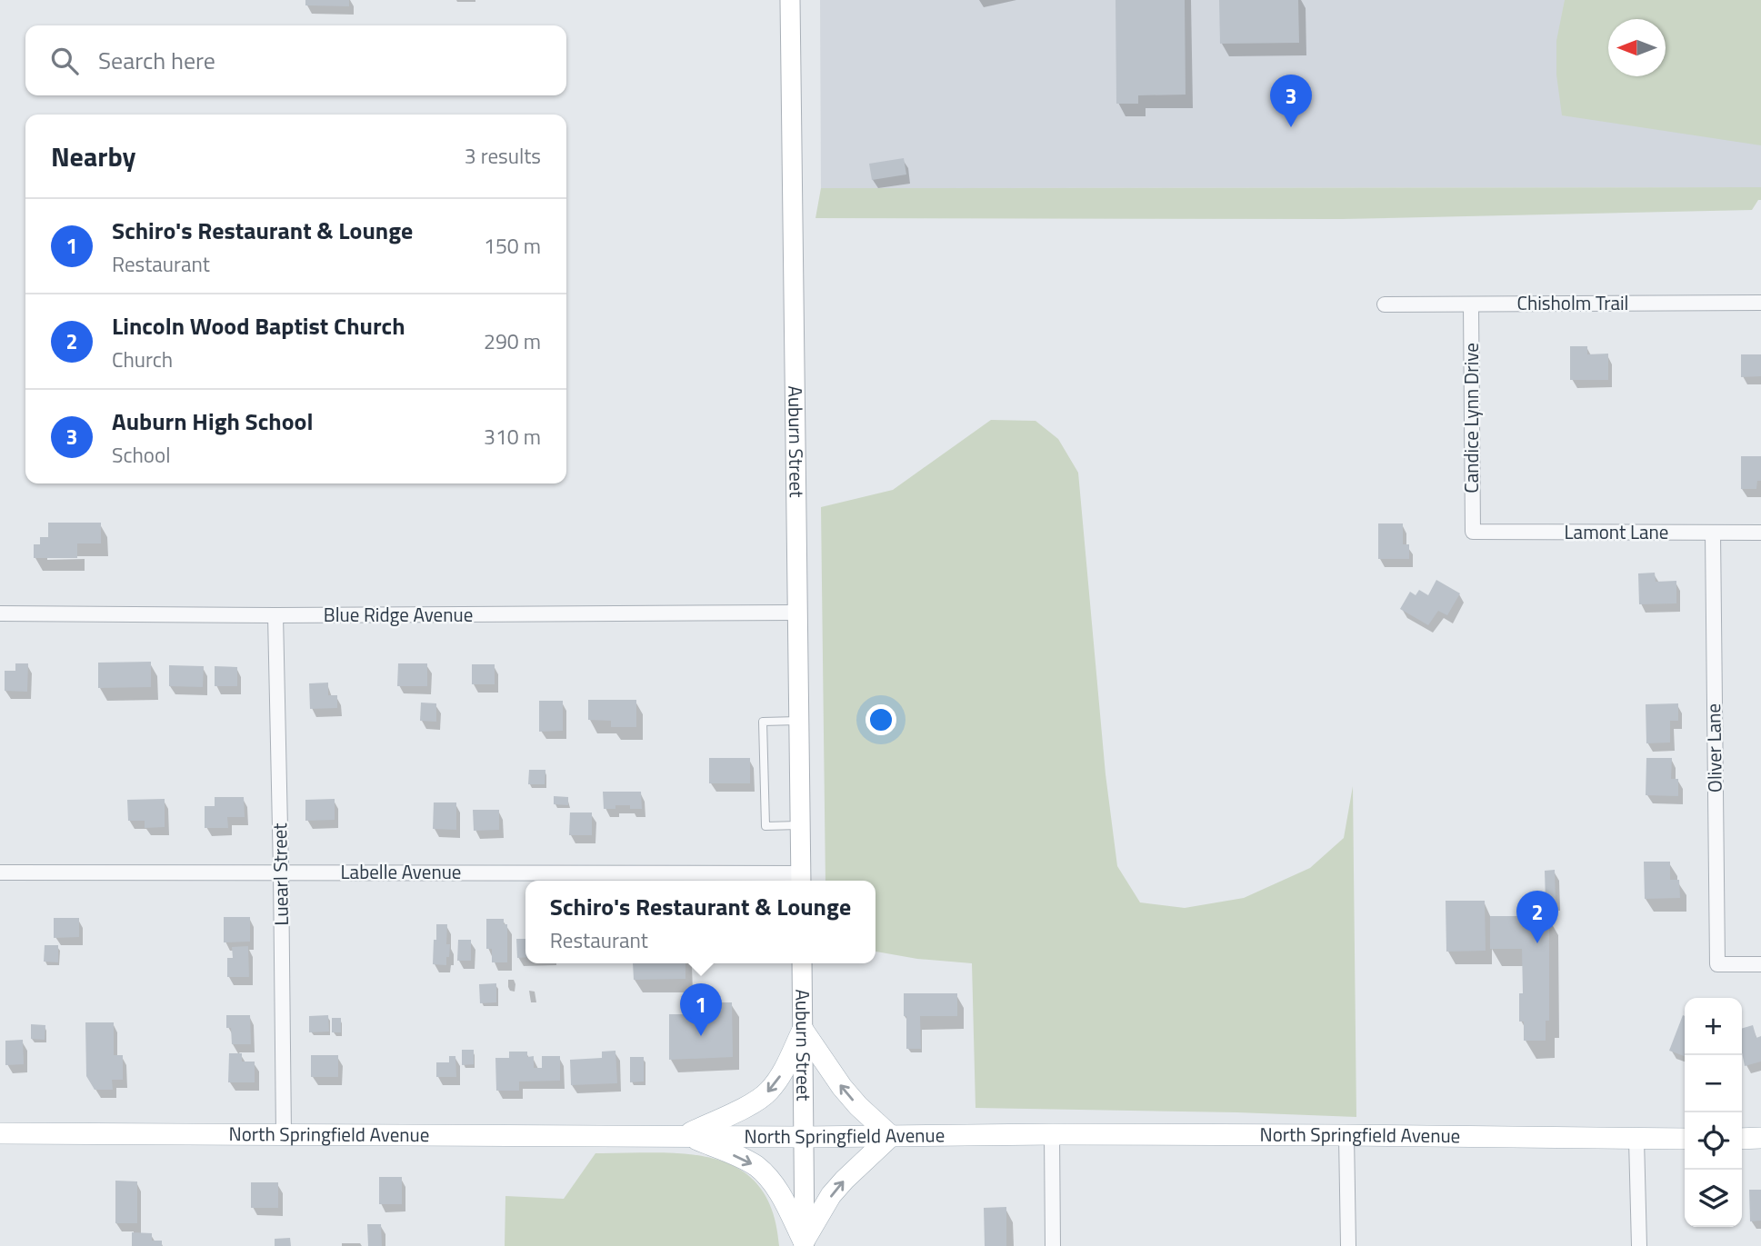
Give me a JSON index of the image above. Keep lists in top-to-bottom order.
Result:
{
  "streets": {
    "main road": ["Auburn Street", "North Springfield Avenue"],
    "street": [
      "Chisholm Trail",
      "Candice Lynn Drive",
      "Lamont Lane",
      "Blue Ridge Avenue",
      "Oliver Lane",
      "Labelle Avenue",
      "Luearl Street"
    ]
  },
  "crossings": [
    ["Chisholm Trail", "Candice Lynn Drive"],
    ["Candice Lynn Drive", "Lamont Lane"],
    ["Auburn Street", "Blue Ridge Avenue"],
    ["Auburn Street", "Labelle Avenue"],
    ["Auburn Street", "North Springfield Avenue"],
    ["Lamont Lane", "Oliver Lane"],
    ["Blue Ridge Avenue", "Luearl Street"],
    ["Labelle Avenue", "Luearl Street"],
    ["Luearl Street", "North Springfield Avenue"]
  ],
  "north": "left",
  "page": {
    "search": "Search here",
    "pins": ["3", "2", "1"],
    "heading": ["Nearby", "3 results"],
    "list": [
      {
        "mark": "1",
        "name": "Schiro's Restaurant & Lounge",
        "note": "Restaurant",
        "value": "150 m"
      },
      {
        "mark": "2",
        "name": "Lincoln Wood Baptist Church",
        "note": "Church",
        "value": "290 m"
      },
      {
        "mark": "3",
        "name": "Auburn High School",
        "note": "School",
        "value": "310 m"
      }
    ],
    "popup": ["Schiro's Restaurant & Lounge", "Restaurant"],
    "map_buttons": ["+", "−"]
  }
}
